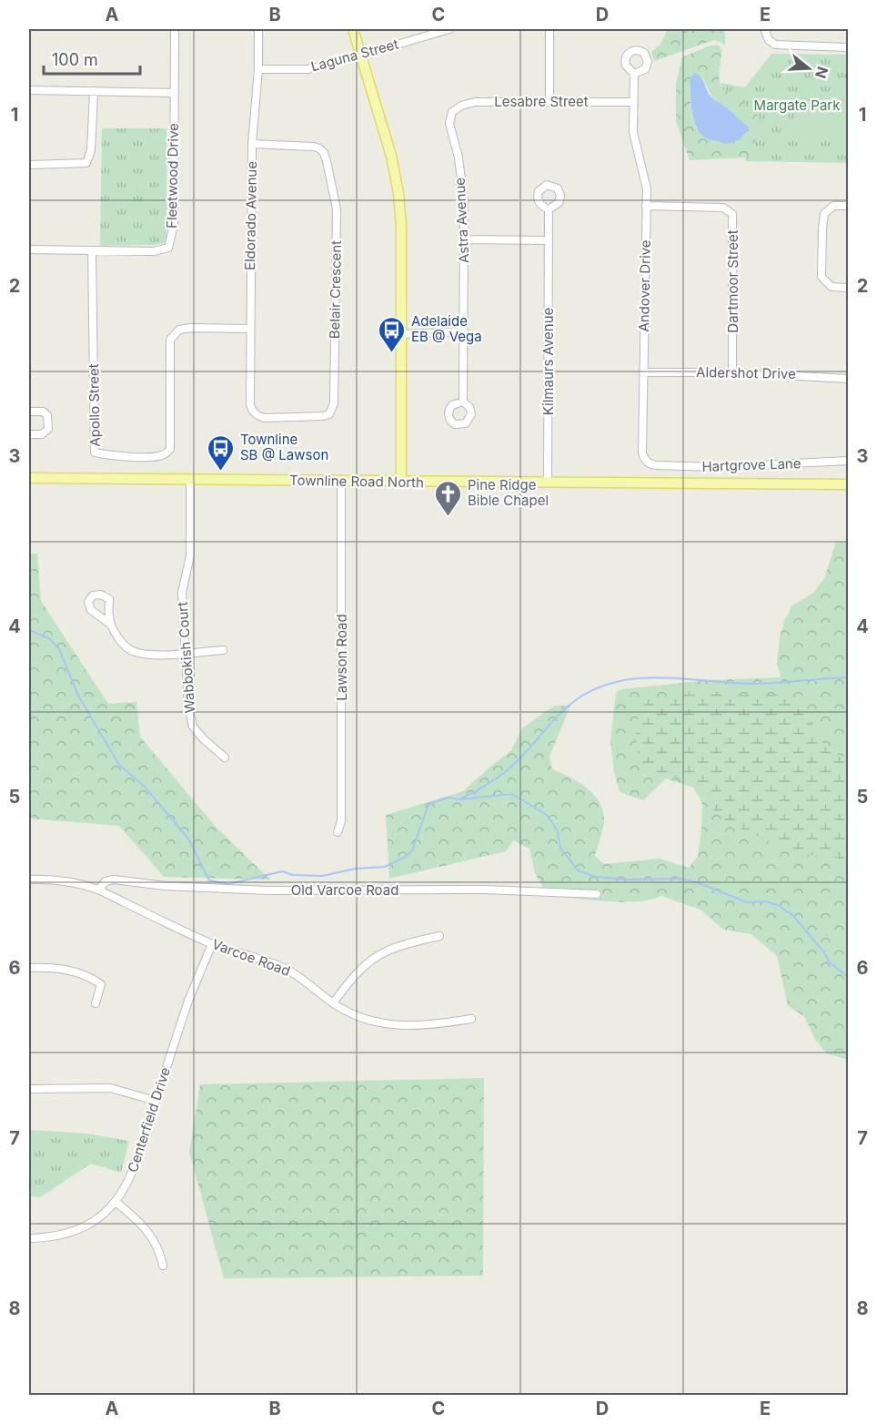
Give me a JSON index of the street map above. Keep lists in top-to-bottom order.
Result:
{
  "streets": {
    "main road": ["Townline Road North"],
    "street": [
      "Laguna Street",
      "Lesabre Street",
      "Fleetwood Drive",
      "Eldorado Avenue",
      "Astra Avenue",
      "Dartmoor Street",
      "Andover Drive",
      "Belair Crescent",
      "Kilmaurs Avenue",
      "Aldershot Drive",
      "Apollo Street",
      "Hartgrove Lane",
      "Wabbokish Court",
      "Lawson Road",
      "Old Varcoe Road",
      "Varcoe Road",
      "Centerfield Drive"
    ]
  },
  "crossings": [
    ["Laguna Street", "Eldorado Avenue"],
    ["Lesabre Street", "Astra Avenue"],
    ["Lesabre Street", "Andover Drive"],
    ["Fleetwood Drive", "Apollo Street"],
    ["Eldorado Avenue", "Belair Crescent"],
    ["Eldorado Avenue", "Apollo Street"],
    ["Dartmoor Street", "Andover Drive"],
    ["Dartmoor Street", "Aldershot Drive"],
    ["Andover Drive", "Aldershot Drive"],
    ["Andover Drive", "Hartgrove Lane"],
    ["Kilmaurs Avenue", "Townline Road North"],
    ["Townline Road North", "Wabbokish Court"],
    ["Townline Road North", "Lawson Road"],
    ["Old Varcoe Road", "Varcoe Road"],
    ["Varcoe Road", "Centerfield Drive"]
  ],
  "parks": ["Margate Park"],
  "places": {
    "bus stop": ["Adelaide EB @ Vega", "Townline SB @ Lawson"],
    "church": ["Pine Ridge Bible Chapel"]
  },
  "scale_bar": "100 m",
  "north": "right",
  "grid": {
    "columns": [
      "A",
      "B",
      "C",
      "D",
      "E"
    ],
    "rows": [
      "1",
      "2",
      "3",
      "4",
      "5",
      "6",
      "7",
      "8"
    ]
  }
}
